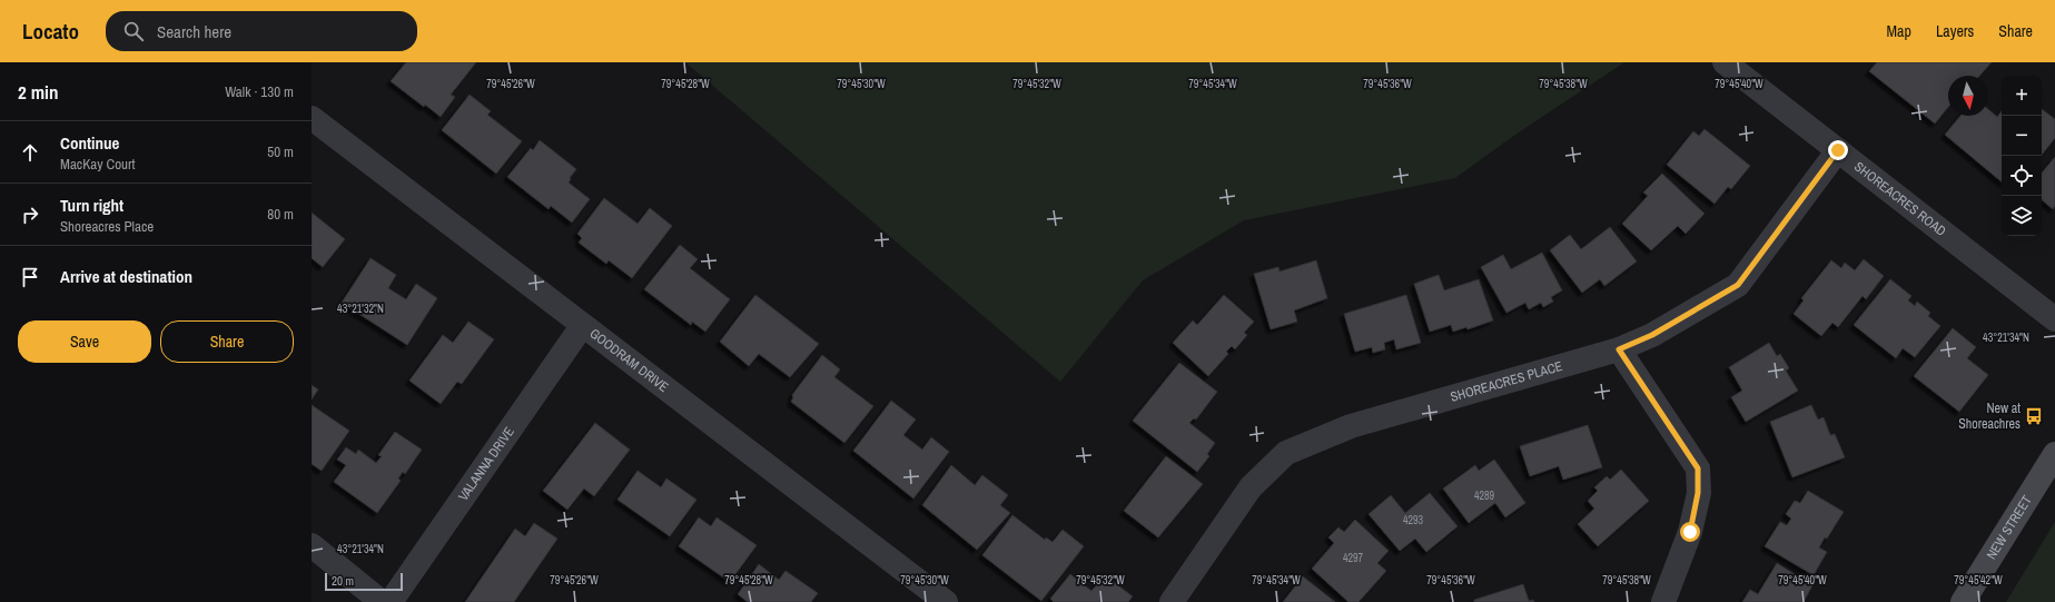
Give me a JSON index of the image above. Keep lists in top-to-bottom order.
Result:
{
  "streets": {
    "main road": ["NEW STREET"],
    "street": [
      "SHOREACRES ROAD",
      "GOODRAM DRIVE",
      "SHOREACRES PLACE",
      "VALANNA DRIVE"
    ]
  },
  "crossings": [
    ["SHOREACRES ROAD", "SHOREACRES PLACE"],
    ["GOODRAM DRIVE", "VALANNA DRIVE"]
  ],
  "places": {
    "bus stop": ["New at Shoreachres"]
  },
  "house_numbers": ["4289", "4293", "4297"],
  "scale_bar": "20 m",
  "north": "bottom",
  "page": {
    "header": "Locato",
    "search": "Search here",
    "nav": ["Map", "Layers", "Share"],
    "heading": ["2 min", "Walk · 130 m"],
    "map_buttons": ["+", "−"],
    "list": [
      ["Continue", "MacKay Court", "50 m"],
      ["Turn right", "Shoreacres Place", "80 m"],
      "Arrive at destination"
    ],
    "buttons": ["Save", "Share"],
    "scale": "20 m"
  },
  "coordinates": [
    "79°45'26\"W",
    "79°45'28\"W",
    "79°45'30\"W",
    "79°45'32\"W",
    "79°45'34\"W",
    "79°45'36\"W",
    "79°45'38\"W",
    "79°45'40\"W",
    "43°21'32\"N",
    "43°21'34\"N",
    "79°45'42\"W"
  ]
}
